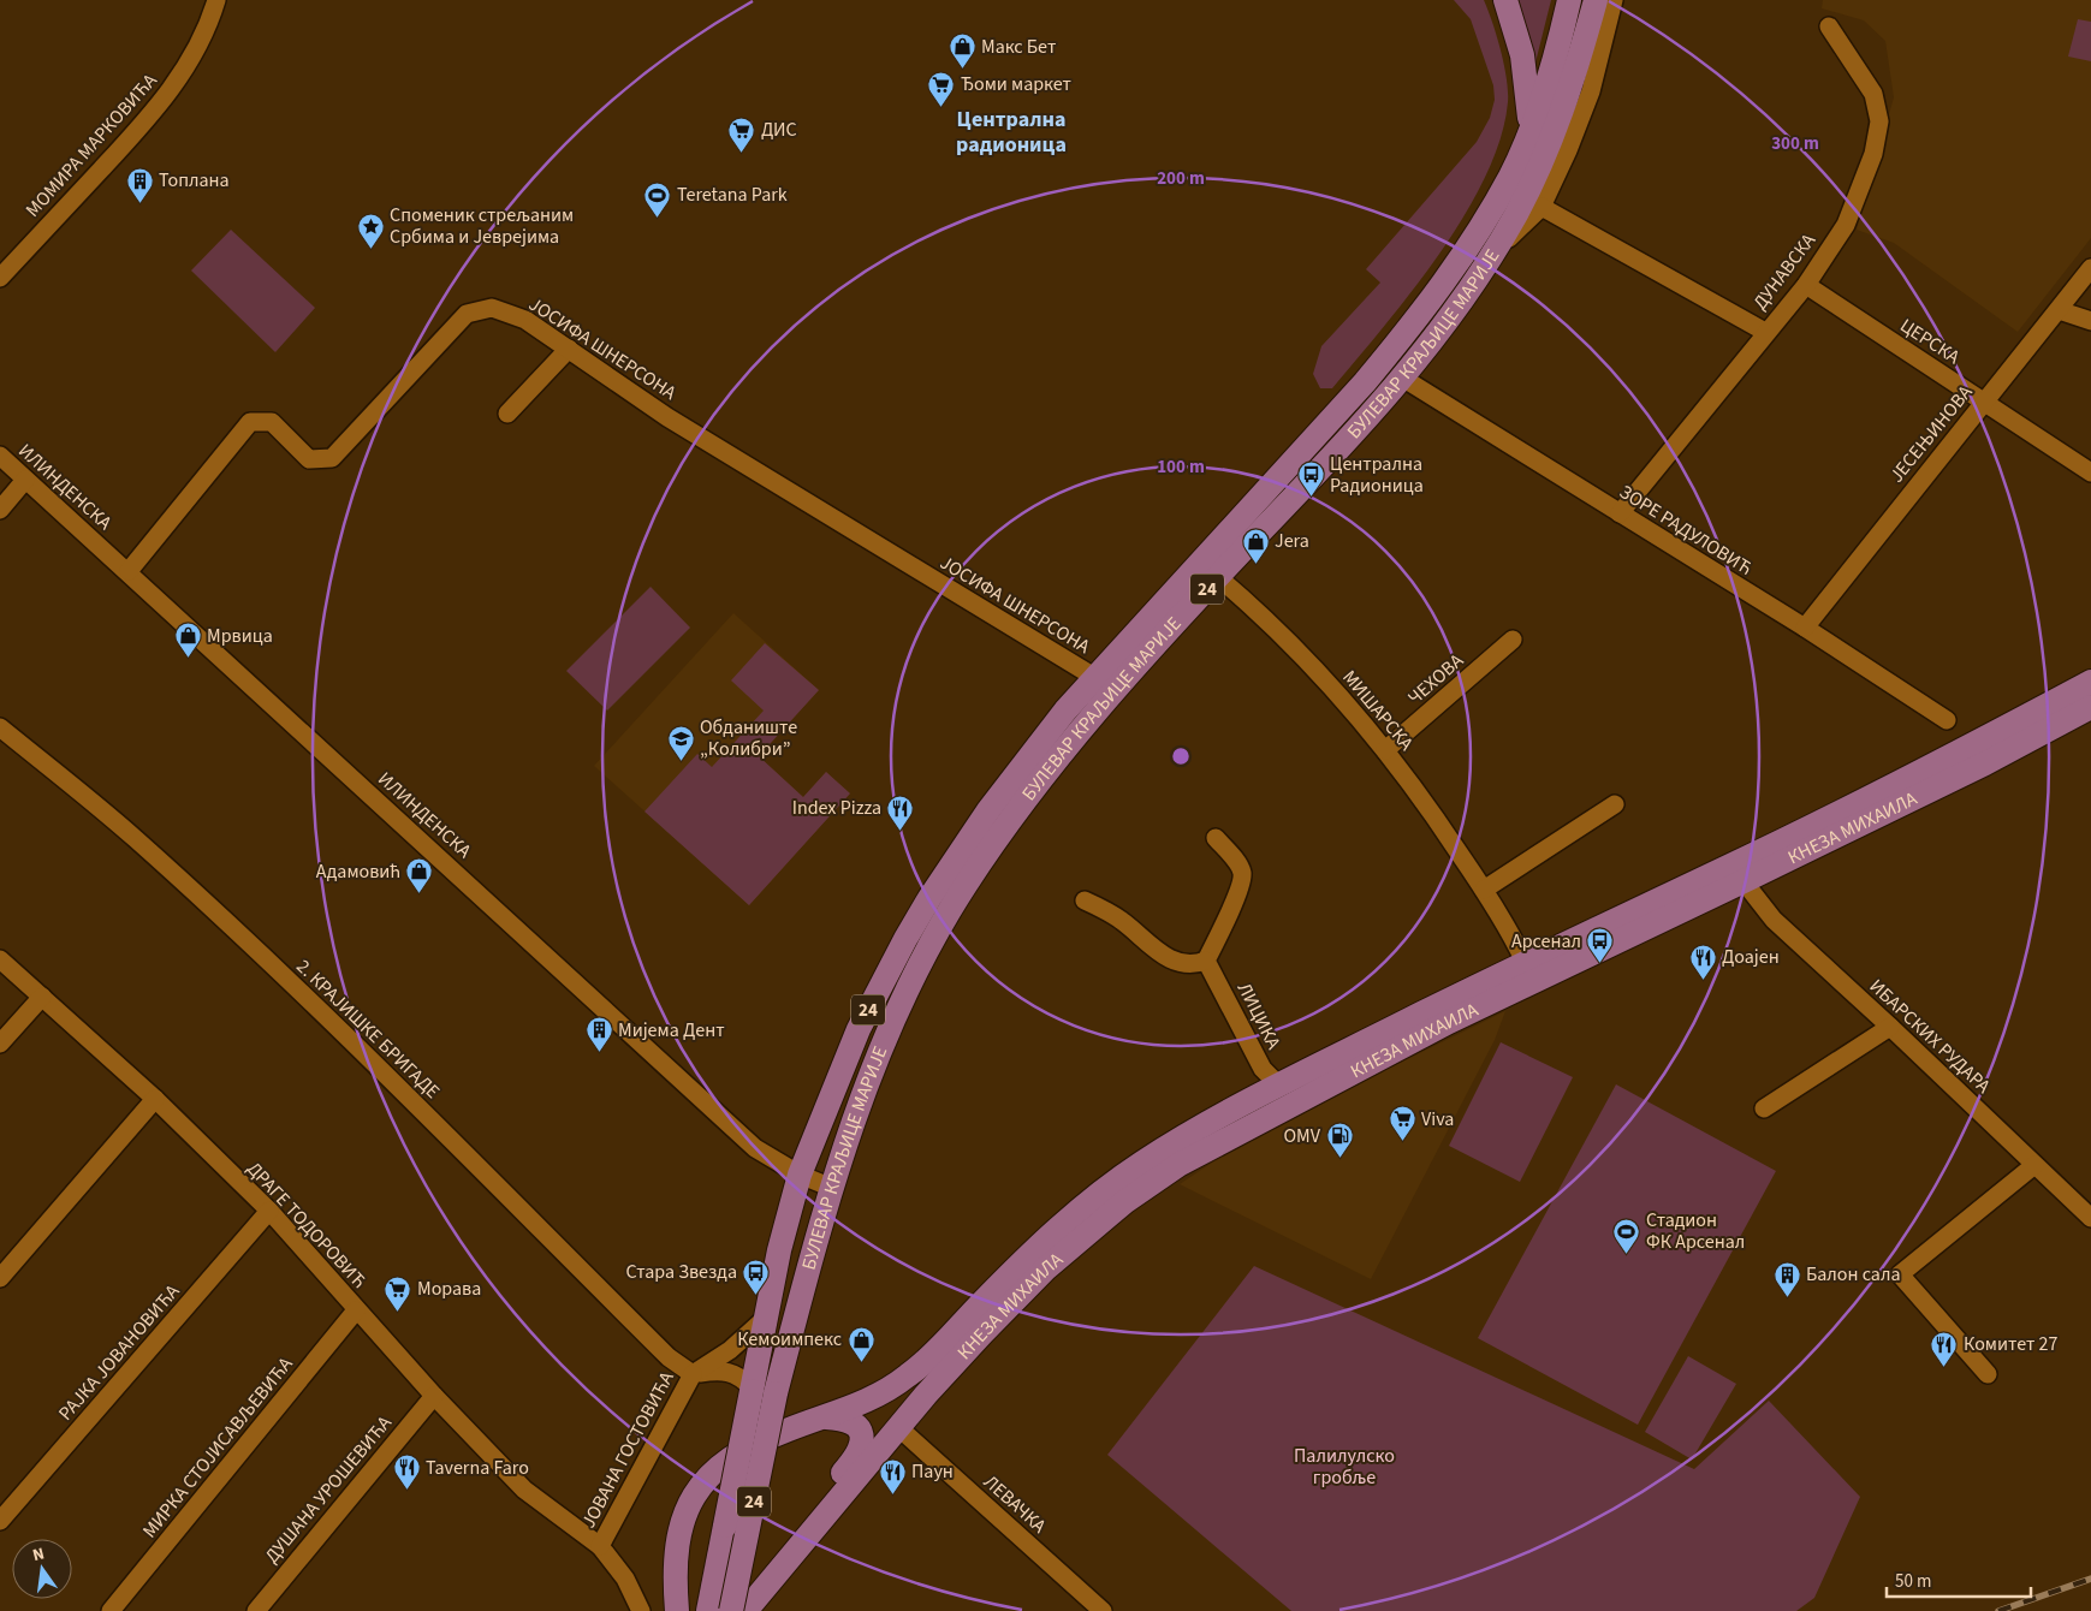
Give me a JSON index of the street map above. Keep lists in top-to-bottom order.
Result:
{
  "streets": {
    "main road": ["БУЛЕВАР КРАЉИЦЕ МАРИЈЕ", "24", "КНЕЗА МИХАИЛА"],
    "street": [
      "МОМИРА МАРКОВИЋА",
      "ДУНАВСКА",
      "ЦЕРСКА",
      "ЈОСИФА ШНЕРСОНА",
      "ЈЕСЕЊИНОВА",
      "ИЛИНДЕНСКА",
      "ЗОРЕ РАДУЛОВИЋ",
      "ЧЕХОВА",
      "МИШАРСКА",
      "ЛИЦИКА",
      "2. КРАЈИШКЕ БРИГАДЕ",
      "ИБАРСКИХ РУДАРА",
      "ДРАГЕ ТОДОРОВИЋ",
      "РАЈКА ЈОВАНОВИЋА",
      "МИРКА СТОЈИСАВЉЕВИЋА",
      "ЈОВАНА ГОСТОВИЋА",
      "ДУШАНА УРОШЕВИЋА",
      "ЛЕВАЧКА"
    ]
  },
  "crossings": [
    ["ДУНАВСКА", "ЦЕРСКА"],
    ["ДУНАВСКА", "ЗОРЕ РАДУЛОВИЋ"],
    ["ЦЕРСКА", "ЈЕСЕЊИНОВА"],
    ["БУЛЕВАР КРАЉИЦЕ МАРИЈЕ", "ЈОСИФА ШНЕРСОНА"],
    ["БУЛЕВАР КРАЉИЦЕ МАРИЈЕ", "ИЛИНДЕНСКА"],
    ["БУЛЕВАР КРАЉИЦЕ МАРИЈЕ", "ЗОРЕ РАДУЛОВИЋ"],
    ["БУЛЕВАР КРАЉИЦЕ МАРИЈЕ", "24"],
    ["БУЛЕВАР КРАЉИЦЕ МАРИЈЕ", "МИШАРСКА"],
    ["ЈОСИФА ШНЕРСОНА", "ИЛИНДЕНСКА"],
    ["ЈЕСЕЊИНОВА", "ЗОРЕ РАДУЛОВИЋ"],
    ["ЧЕХОВА", "МИШАРСКА"],
    ["МИШАРСКА", "КНЕЗА МИХАИЛА"],
    ["КНЕЗА МИХАИЛА", "ЛИЦИКА"],
    ["КНЕЗА МИХАИЛА", "ИБАРСКИХ РУДАРА"],
    ["КНЕЗА МИХАИЛА", "ЛЕВАЧКА"],
    ["2. КРАЈИШКЕ БРИГАДЕ", "ЈОВАНА ГОСТОВИЋА"],
    ["ДРАГЕ ТОДОРОВИЋ", "РАЈКА ЈОВАНОВИЋА"],
    ["ДРАГЕ ТОДОРОВИЋ", "МИРКА СТОЈИСАВЉЕВИЋА"],
    ["ДРАГЕ ТОДОРОВИЋ", "ЈОВАНА ГОСТОВИЋА"],
    ["ДРАГЕ ТОДОРОВИЋ", "ДУШАНА УРОШЕВИЋА"]
  ],
  "districts": ["Централна радионица"],
  "parks": ["Палилулско гробље"],
  "places": {
    "shop": [
      "Макс Бет",
      "Jera",
      "Мрвица",
      "Адамовић",
      "Кемоимпекс"
    ],
    "supermarket": [
      "Ђоми маркет",
      "ДИС",
      "Viva",
      "Морава"
    ],
    "building": ["Топлана", "Мијема Дент", "Балон сала"],
    "sports": ["Teretana Park", "Стадион ФК Арсенал"],
    "place": ["Споменик стрељаним Србима и Јеврејима"],
    "bus stop": ["Централна Радионица", "Арсенал", "Стара Звезда"],
    "school or university": ["Обданиште „Колибри”"],
    "restaurant": [
      "Index Pizza",
      "Доајен",
      "Комитет 27",
      "Taverna Faro",
      "Паун"
    ],
    "fuel station": ["OMV"]
  },
  "scale_bar": "50 m",
  "north": "top",
  "rings": ["300 m", "200 m", "100 m"]
}
